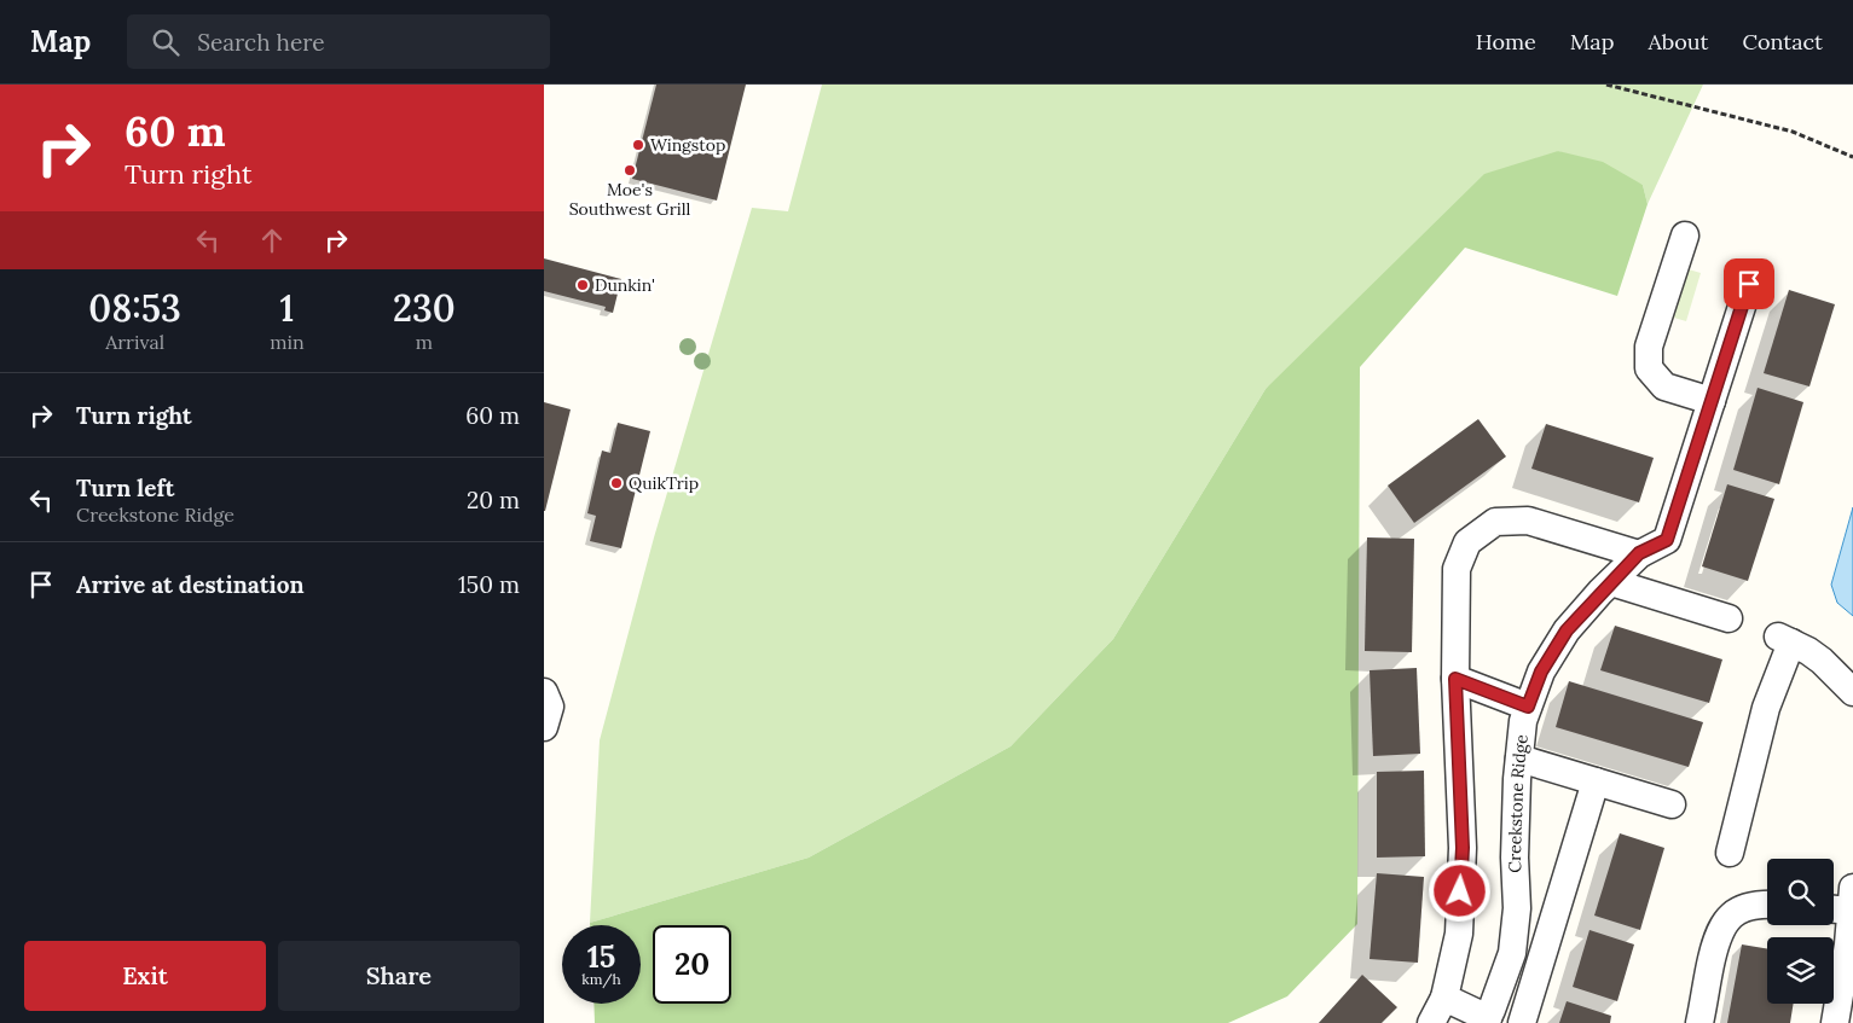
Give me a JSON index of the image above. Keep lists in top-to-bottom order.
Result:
{
  "streets": {
    "street": ["Creekstone Ridge"]
  },
  "places": [
    "Wingstop",
    "Moe's Southwest Grill",
    "Dunkin'",
    "QuikTrip"
  ],
  "page": {
    "header": "Map",
    "search": "Search here",
    "nav": [
      "Home",
      "Map",
      "About",
      "Contact"
    ],
    "turn": ["60 m", "Turn right"],
    "eta": [
      "08:53",
      "Arrival",
      "1",
      "min",
      "230",
      "m"
    ],
    "list": [
      {
        "name": "Turn right",
        "value": "60 m"
      },
      {
        "name": "Turn left",
        "note": "Creekstone Ridge",
        "value": "20 m"
      },
      {
        "name": "Arrive at destination",
        "value": "150 m"
      }
    ],
    "speed": "15 km/h",
    "limit": "20",
    "buttons": ["Exit", "Share"]
  }
}
